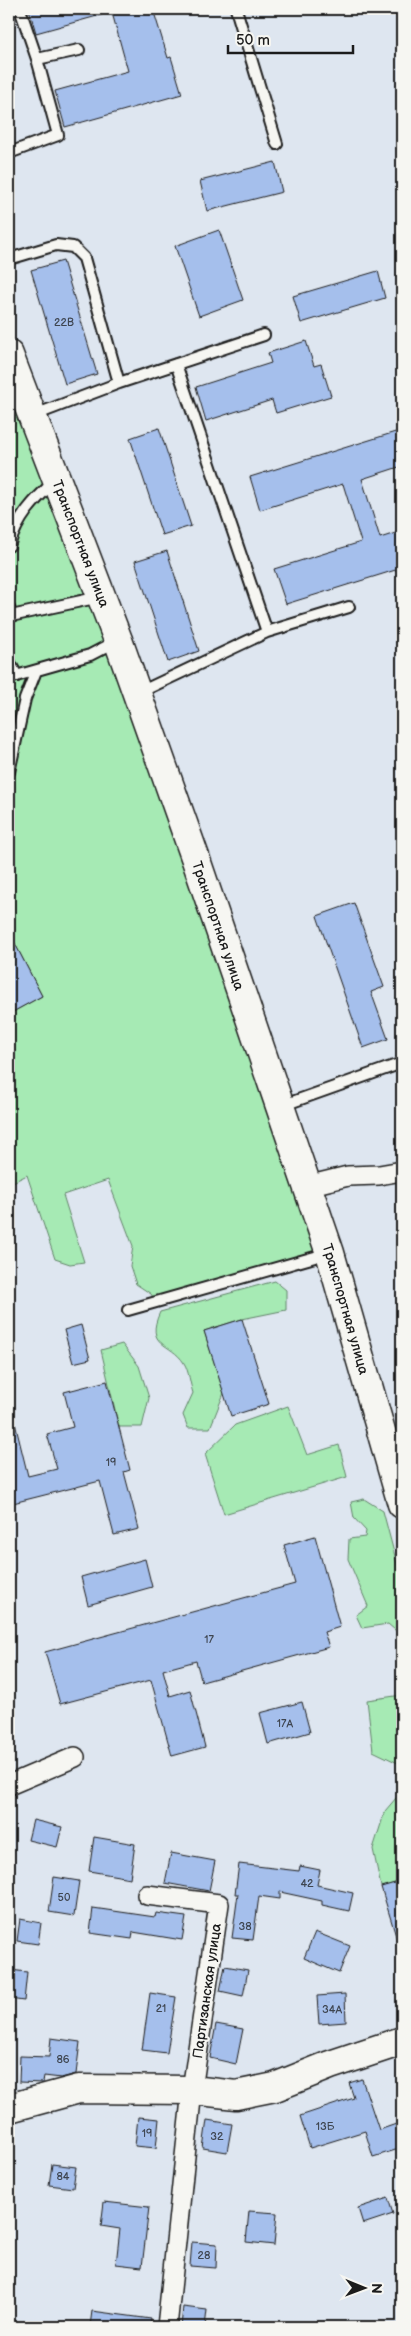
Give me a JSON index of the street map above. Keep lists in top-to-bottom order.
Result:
{
  "streets": {
    "main road": ["Транспортная улица"],
    "street": ["Партизанская улица"]
  },
  "house_numbers": [
    "22В",
    "19",
    "17",
    "17А",
    "42",
    "50",
    "38",
    "21",
    "34А",
    "86",
    "13Б",
    "19",
    "32",
    "84",
    "28"
  ],
  "scale_bar": "50 m",
  "north": "right"
}
